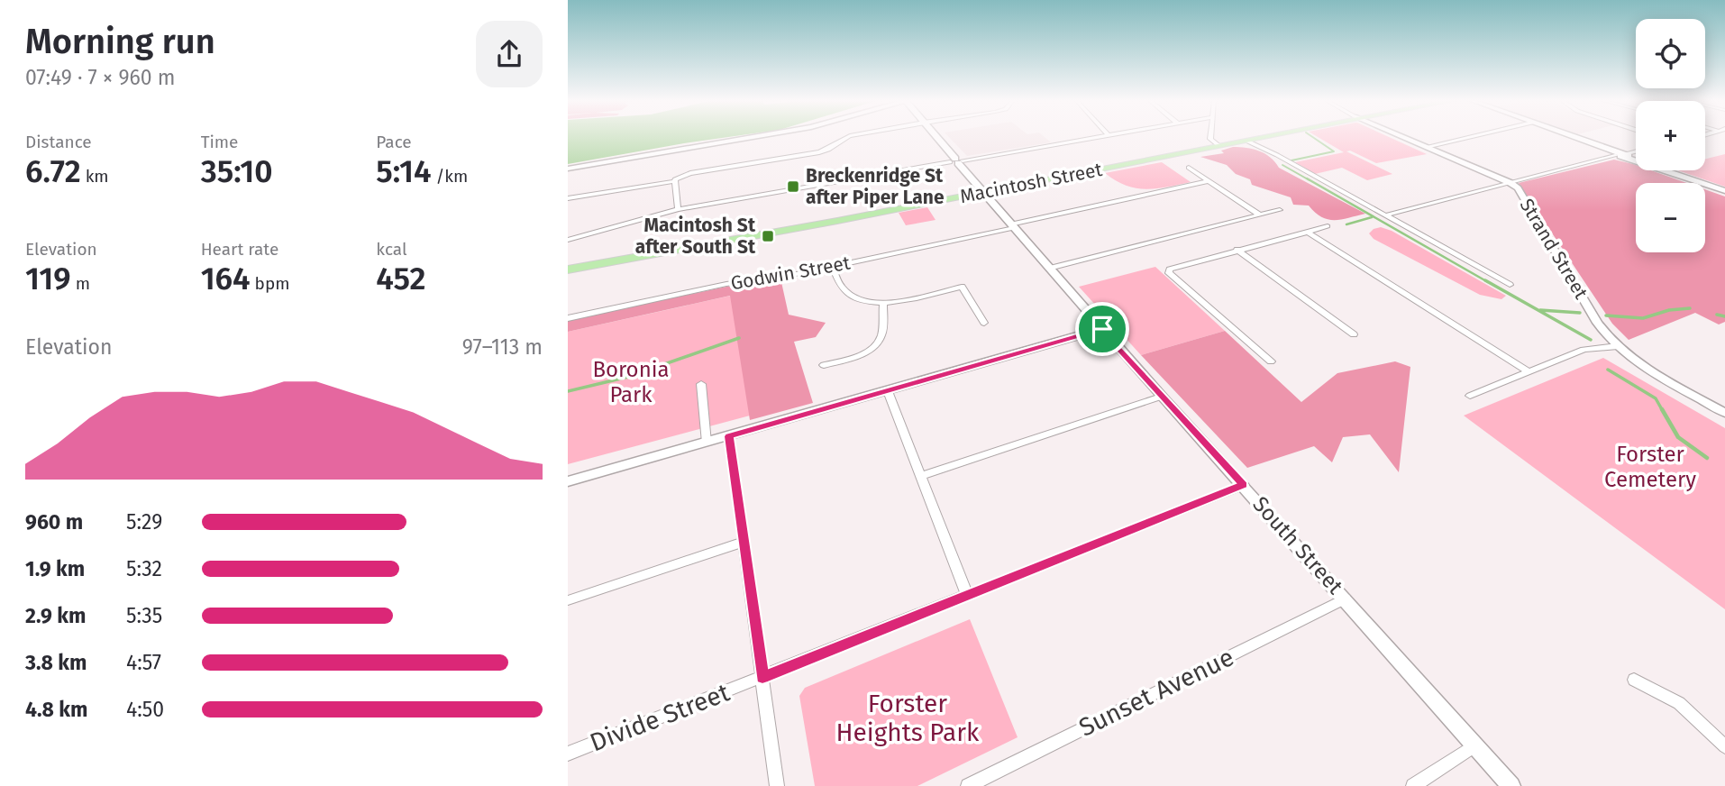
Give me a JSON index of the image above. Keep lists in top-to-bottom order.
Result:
{
  "streets": {
    "main road": ["Macintosh Street"],
    "street": [
      "Strand Street",
      "Godwin Street",
      "South Street",
      "Sunset Avenue",
      "Divide Street"
    ]
  },
  "crossings": [
    ["Macintosh Street", "South Street"],
    ["Godwin Street", "South Street"],
    ["South Street", "Sunset Avenue"],
    ["South Street", "Divide Street"]
  ],
  "parks": ["Boronia Park", "Forster Cemetery", "Forster Heights Park"],
  "places": {
    "transit": ["Breckenridge St after Piper Lane", "Macintosh St after South St"]
  },
  "page": {
    "heading": ["Morning run", "07:49 · 7 × 960 m"],
    "map_buttons": ["+", "−"],
    "stats": [
      ["Distance", "6.72 km"],
      ["Time", "35:10"],
      ["Pace", "5:14 /km"],
      ["Elevation", "119 m"],
      ["Heart rate", "164 bpm"],
      ["kcal", "452"]
    ],
    "chart": ["Elevation", "97–113 m"],
    "list": [
      {
        "name": "960 m",
        "note": "5:29"
      },
      {
        "name": "1.9 km",
        "note": "5:32"
      },
      {
        "name": "2.9 km",
        "note": "5:35"
      },
      {
        "name": "3.8 km",
        "note": "4:57"
      },
      {
        "name": "4.8 km",
        "note": "4:50"
      }
    ]
  }
}
